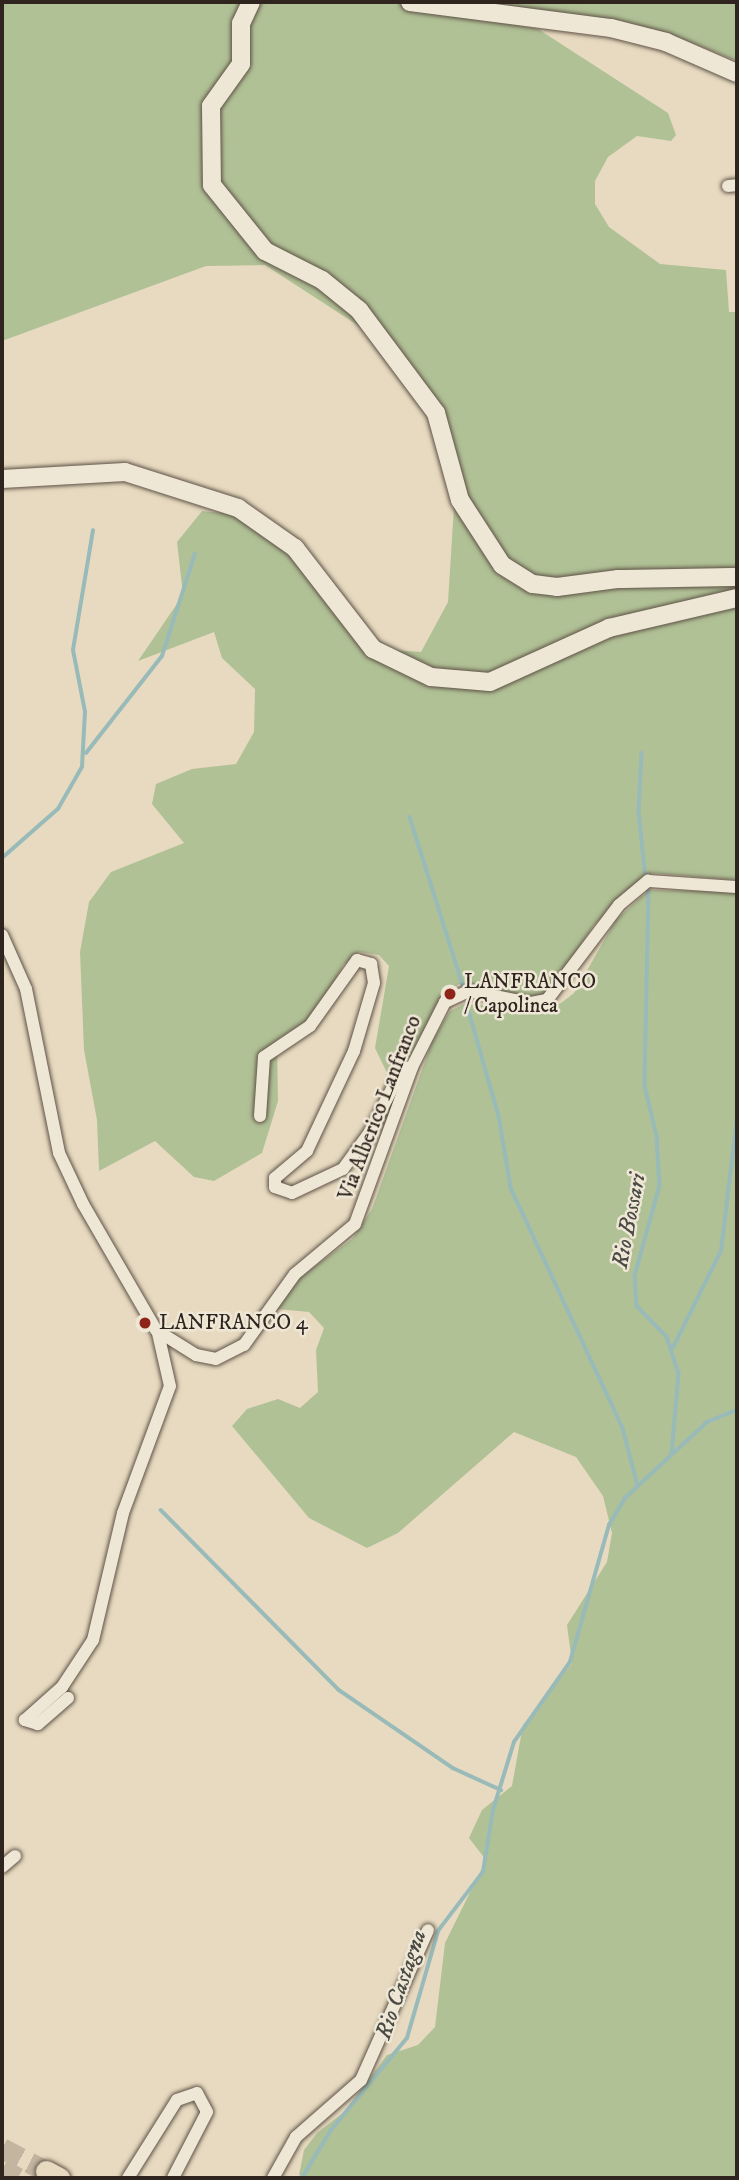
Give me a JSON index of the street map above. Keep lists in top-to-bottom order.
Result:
{
  "streets": {
    "street": ["Via Alberico Lanfranco"]
  },
  "water": ["Rio Bossari", "Rio Castagna"],
  "places": ["LANFRANCO / Capolinea", "LANFRANCO 4"]
}
